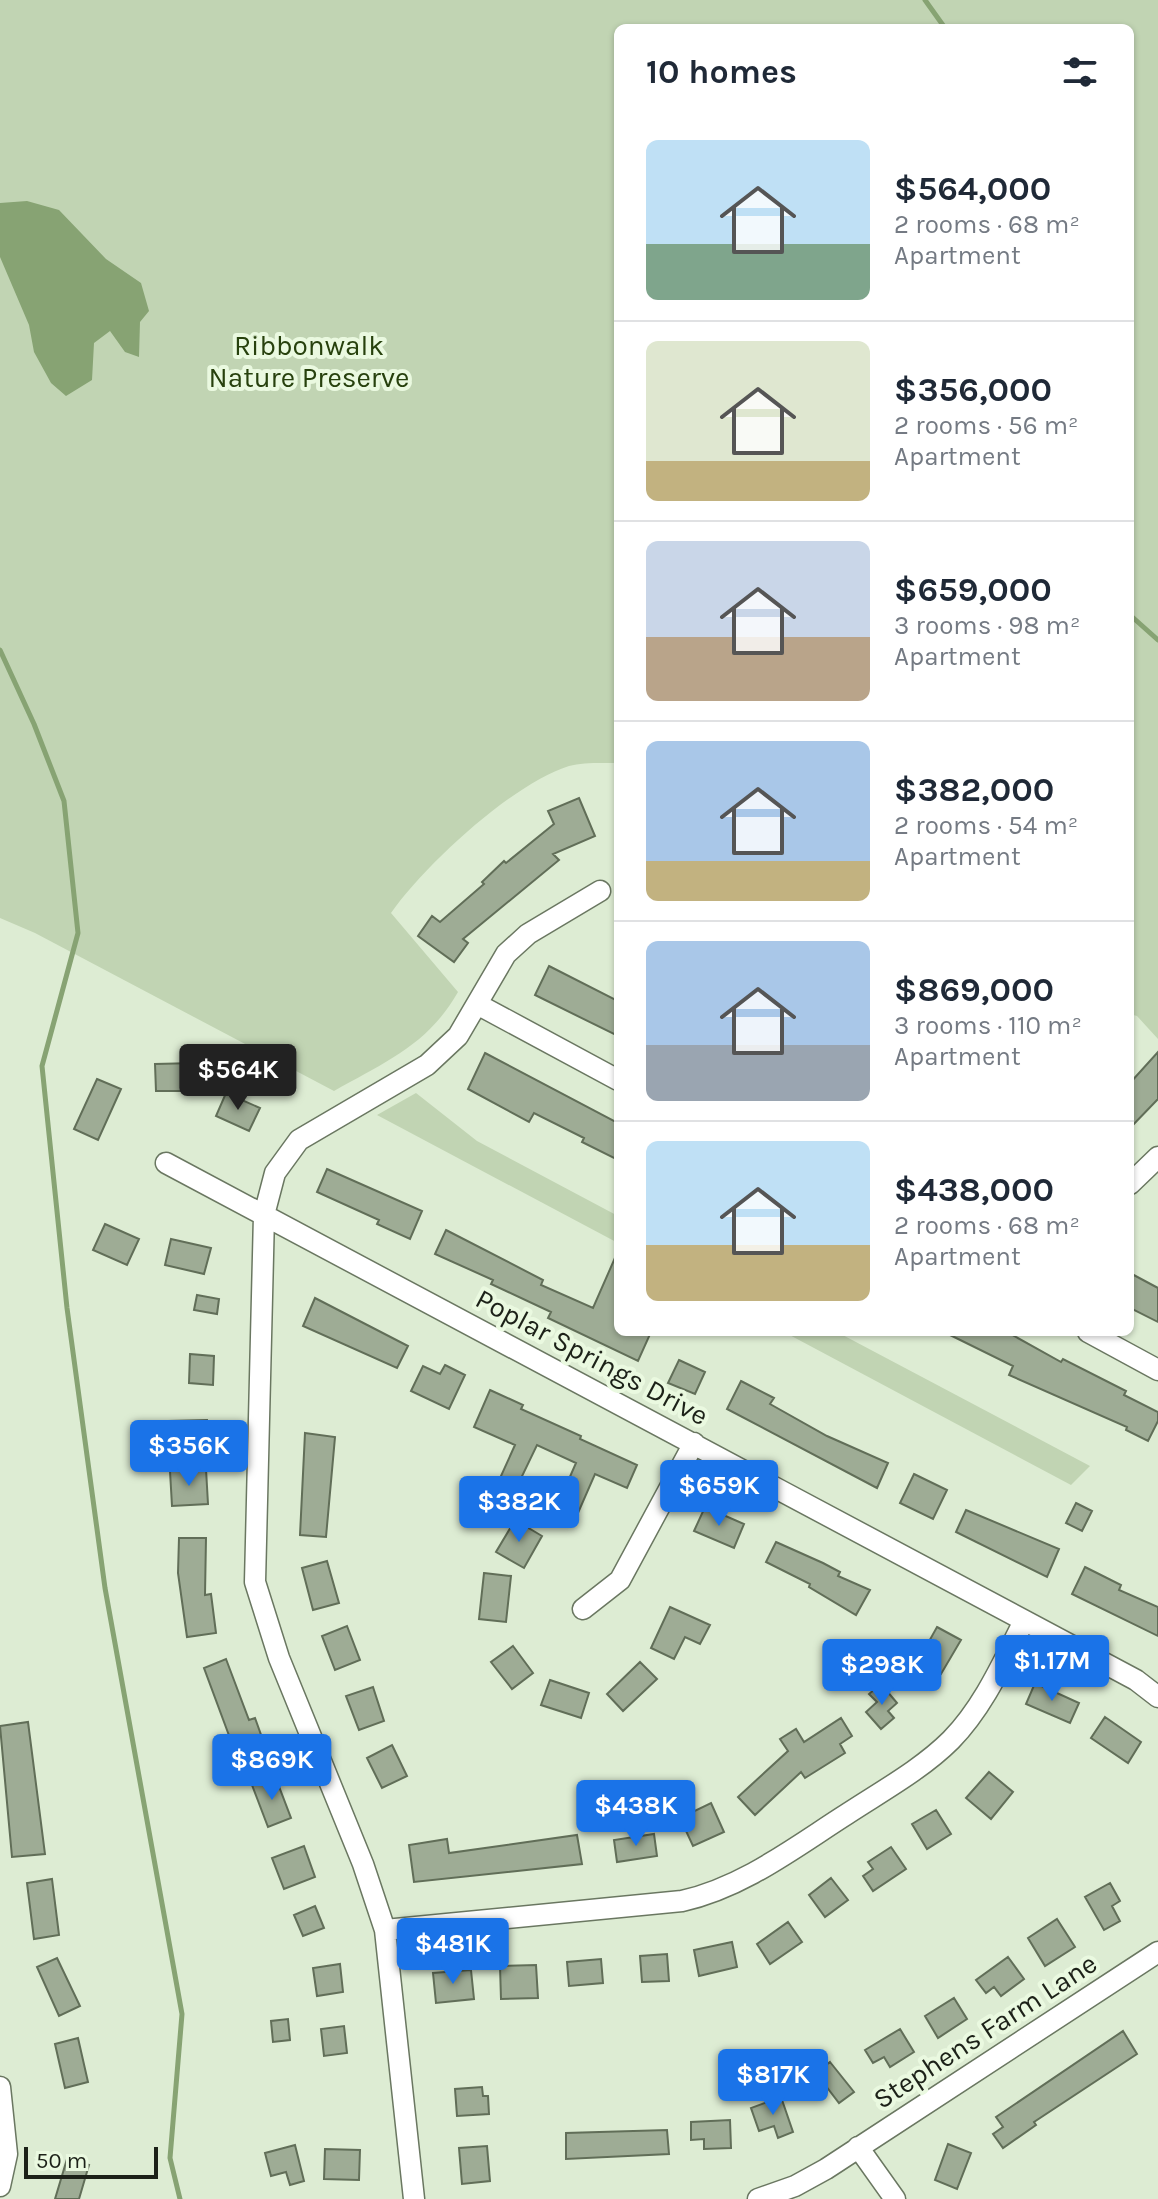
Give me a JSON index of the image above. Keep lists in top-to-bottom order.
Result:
{
  "streets": {
    "street": ["Poplar Springs Drive", "Stephens Farm Lane"]
  },
  "parks": ["Ribbonwalk Nature Preserve"],
  "scale_bar": "50 m",
  "page": {
    "heading": "10 homes",
    "list": [
      {
        "name": "$564,000",
        "note": "2 rooms · 68 m² · Apartment"
      },
      {
        "name": "$356,000",
        "note": "2 rooms · 56 m² · Apartment"
      },
      {
        "name": "$659,000",
        "note": "3 rooms · 98 m² · Apartment"
      },
      {
        "name": "$382,000",
        "note": "2 rooms · 54 m² · Apartment"
      },
      {
        "name": "$869,000",
        "note": "3 rooms · 110 m² · Apartment"
      },
      {
        "name": "$438,000",
        "note": "2 rooms · 68 m² · Apartment"
      }
    ],
    "price": [
      "$564K",
      "$356K",
      "$659K",
      "$382K",
      "$1.17M",
      "$298K",
      "$869K",
      "$438K",
      "$481K",
      "$817K"
    ],
    "scale": "50 m"
  }
}
